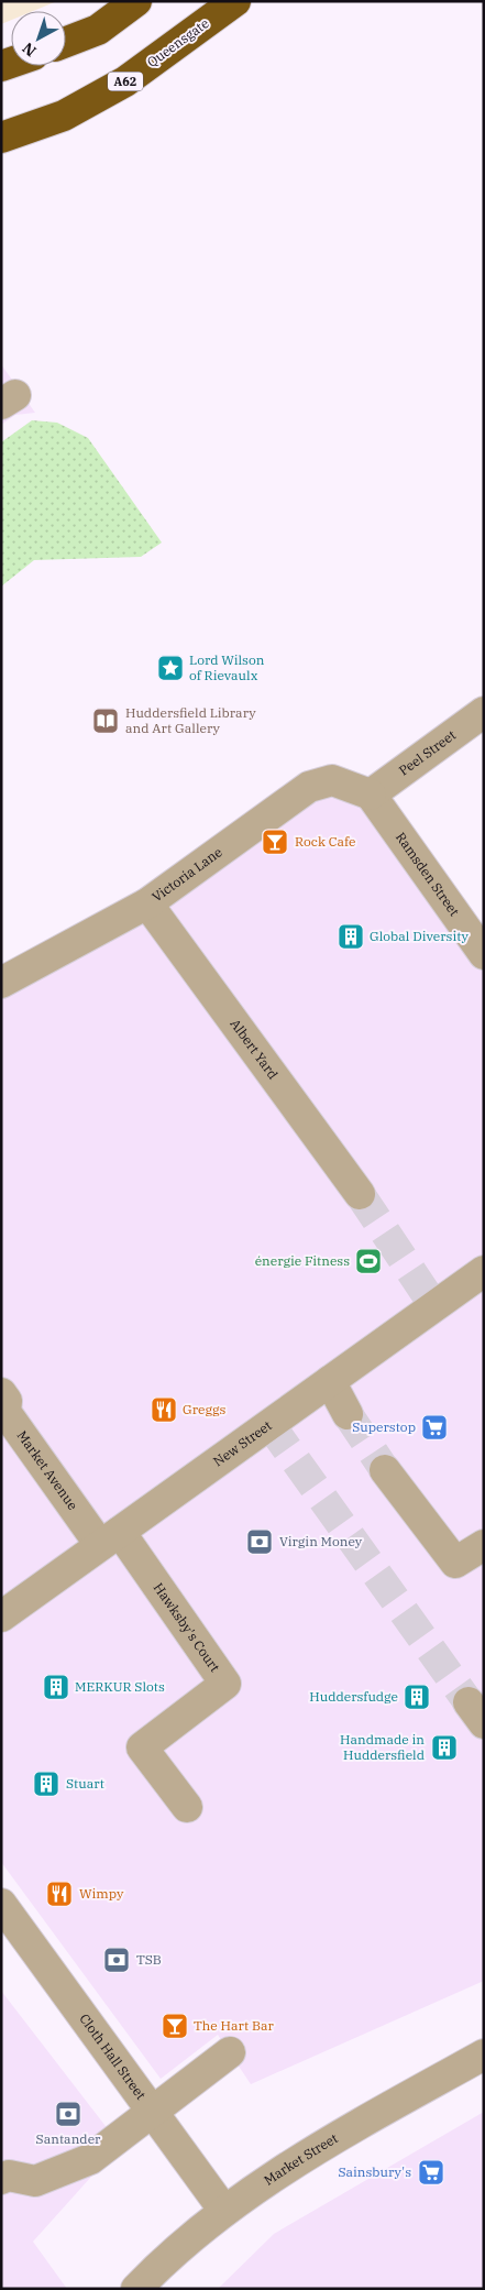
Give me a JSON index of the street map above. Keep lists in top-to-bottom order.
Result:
{
  "streets": {
    "highway": ["Queensgate", "A62"],
    "street": [
      "Peel Street",
      "Ramsden Street",
      "Victoria Lane",
      "Albert Yard",
      "New Street",
      "Market Avenue",
      "Hawksby's Court",
      "Cloth Hall Street",
      "Market Street"
    ]
  },
  "crossings": [
    ["Peel Street", "Ramsden Street"],
    ["Peel Street", "Victoria Lane"],
    ["Ramsden Street", "Victoria Lane"],
    ["Victoria Lane", "Albert Yard"],
    ["New Street", "Market Avenue"],
    ["New Street", "Hawksby's Court"],
    ["Market Avenue", "Hawksby's Court"],
    ["Cloth Hall Street", "Market Street"]
  ],
  "places": {
    "place": ["Lord Wilson of Rievaulx"],
    "library": ["Huddersfield Library and Art Gallery"],
    "bar": ["Rock Cafe", "The Hart Bar"],
    "building": [
      "Global Diversity",
      "MERKUR Slots",
      "Huddersfudge",
      "Handmade in Huddersfield",
      "Stuart"
    ],
    "sports": ["énergie Fitness"],
    "restaurant": ["Greggs", "Wimpy"],
    "supermarket": ["Superstop", "Sainsbury's"],
    "bank": ["Virgin Money", "TSB", "Santander"]
  },
  "north": "bottom left"
}
